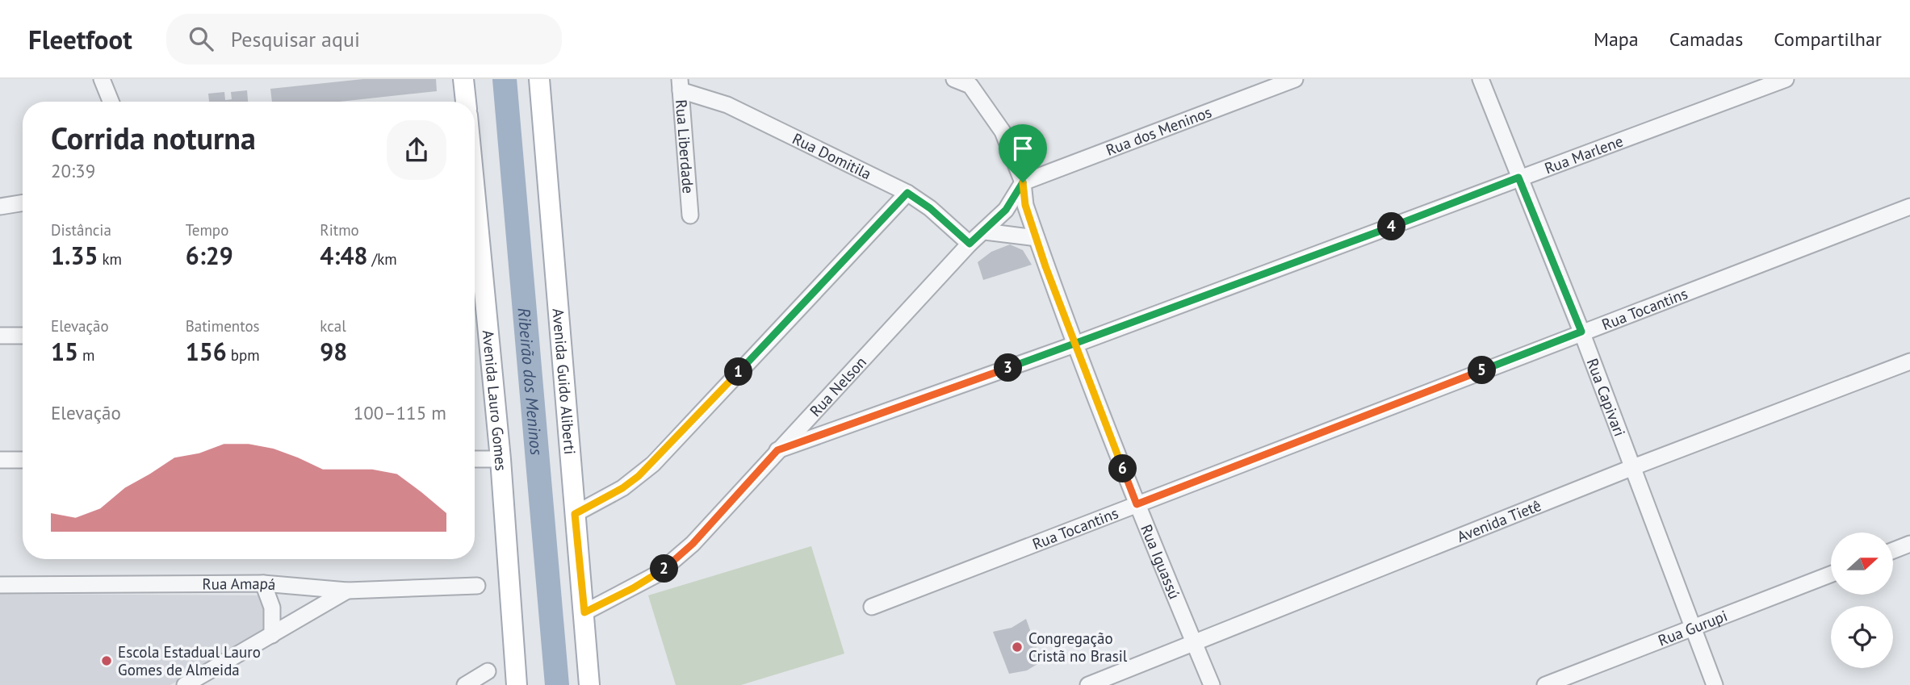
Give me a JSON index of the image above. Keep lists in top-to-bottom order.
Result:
{
  "streets": {
    "main road": ["Avenida Guido Aliberti", "Avenida Lauro Gomes"],
    "street": [
      "Rua dos Meninos",
      "Rua Liberdade",
      "Rua Marlene",
      "Rua Domitila",
      "Rua Tocantins",
      "Rua Nelson",
      "Rua Capivari",
      "Avenida Tietê",
      "Rua Iguassú",
      "Rua Amapá",
      "Rua Gurupi"
    ]
  },
  "crossings": [
    ["Rua dos Meninos", "Rua Nelson"],
    ["Rua dos Meninos", "Rua Iguassú"],
    ["Rua Liberdade", "Rua Domitila"],
    ["Rua Marlene", "Rua Nelson"],
    ["Rua Marlene", "Rua Capivari"],
    ["Rua Marlene", "Rua Iguassú"],
    ["Rua Domitila", "Rua Nelson"],
    ["Rua Tocantins", "Rua Capivari"],
    ["Rua Tocantins", "Rua Iguassú"],
    ["Avenida Guido Aliberti", "Rua Nelson"],
    ["Rua Nelson", "Rua Iguassú"],
    ["Rua Capivari", "Avenida Tietê"],
    ["Rua Capivari", "Rua Gurupi"],
    ["Avenida Tietê", "Rua Iguassú"]
  ],
  "water": ["Ribeirão dos Meninos"],
  "places": ["Congregação Cristã no Brasil", "Escola Estadual Lauro Gomes de Almeida"],
  "north": "right",
  "page": {
    "header": "Fleetfoot",
    "search": "Pesquisar aqui",
    "nav": ["Mapa", "Camadas", "Compartilhar"],
    "heading": ["Corrida noturna", "20:39"],
    "stats": [
      ["Distância", "1.35 km"],
      ["Tempo", "6:29"],
      ["Ritmo", "4:48 /km"],
      ["Elevação", "15 m"],
      ["Batimentos", "156 bpm"],
      ["kcal", "98"]
    ],
    "pins": [
      "4",
      "3",
      "5",
      "1",
      "6",
      "2"
    ],
    "chart": ["Elevação", "100–115 m"]
  }
}
